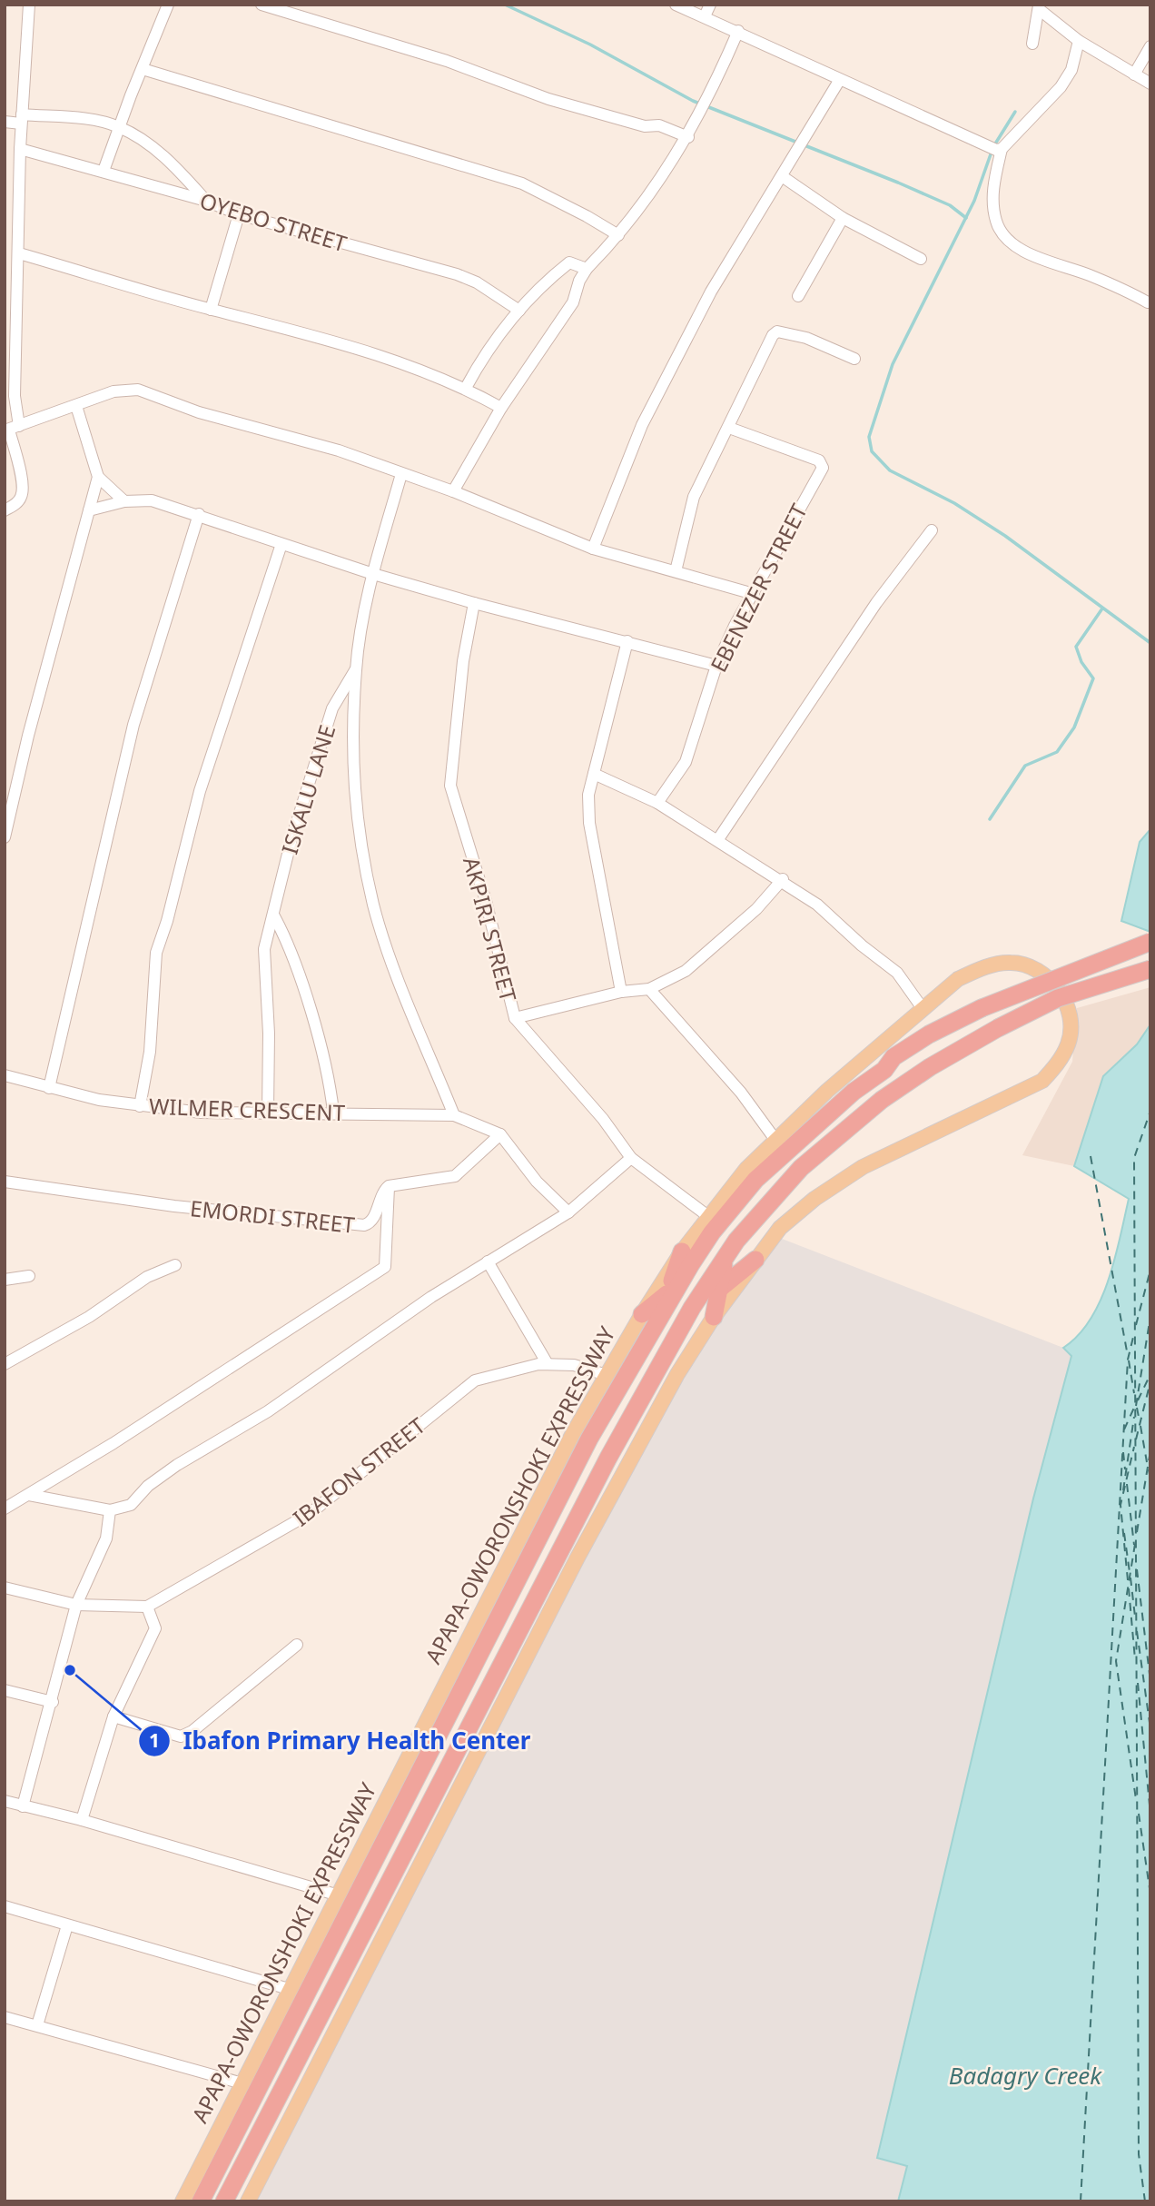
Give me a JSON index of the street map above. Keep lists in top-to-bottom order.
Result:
{
  "streets": {
    "highway": ["APAPA-OWORONSHOKI EXPRESSWAY"],
    "street": [
      "OYEBO STREET",
      "EBENEZER STREET",
      "ISKALU LANE",
      "AKPIRI STREET",
      "WILMER CRESCENT",
      "EMORDI STREET",
      "IBAFON STREET"
    ]
  },
  "crossings": [
    ["ISKALU LANE", "WILMER CRESCENT"],
    ["AKPIRI STREET", "APAPA-OWORONSHOKI EXPRESSWAY"],
    ["IBAFON STREET", "APAPA-OWORONSHOKI EXPRESSWAY"]
  ],
  "water": ["Badagry Creek"],
  "places": ["Ibafon Primary Health Center"]
}
